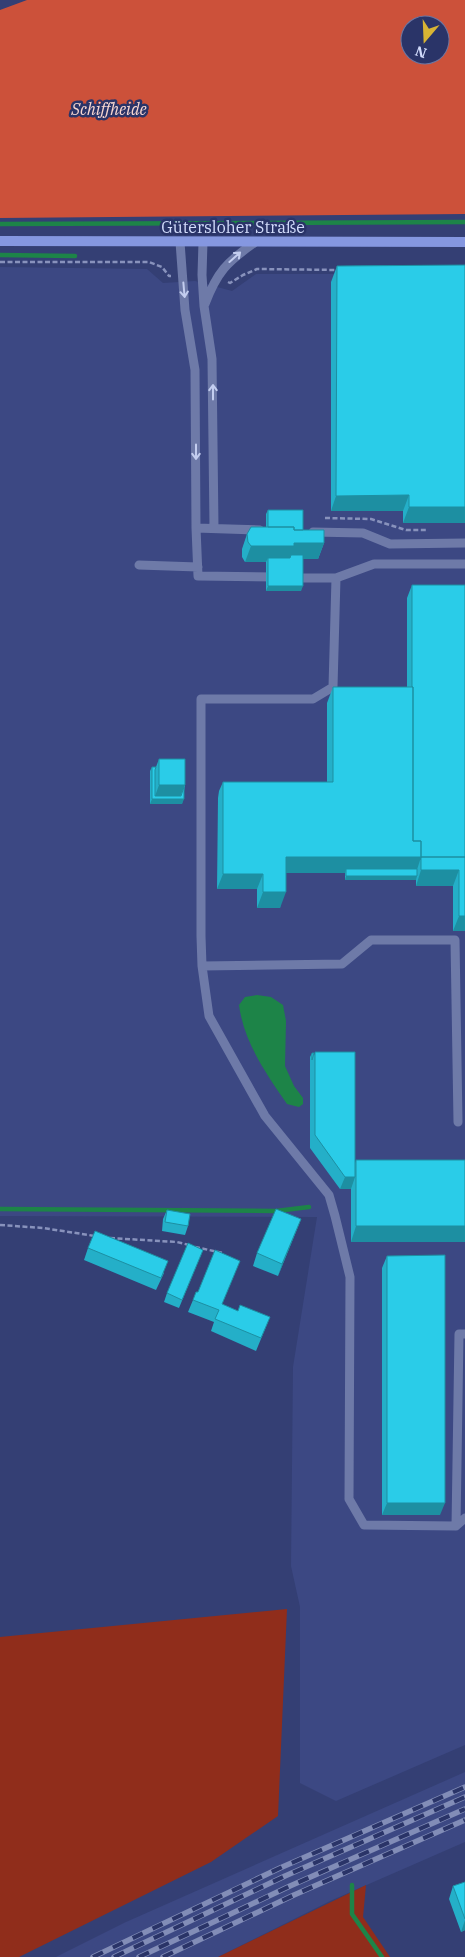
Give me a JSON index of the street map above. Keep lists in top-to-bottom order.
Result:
{
  "streets": {
    "main road": ["Gütersloher Straße"]
  },
  "parks": ["Schiffheide"],
  "north": "bottom"
}
